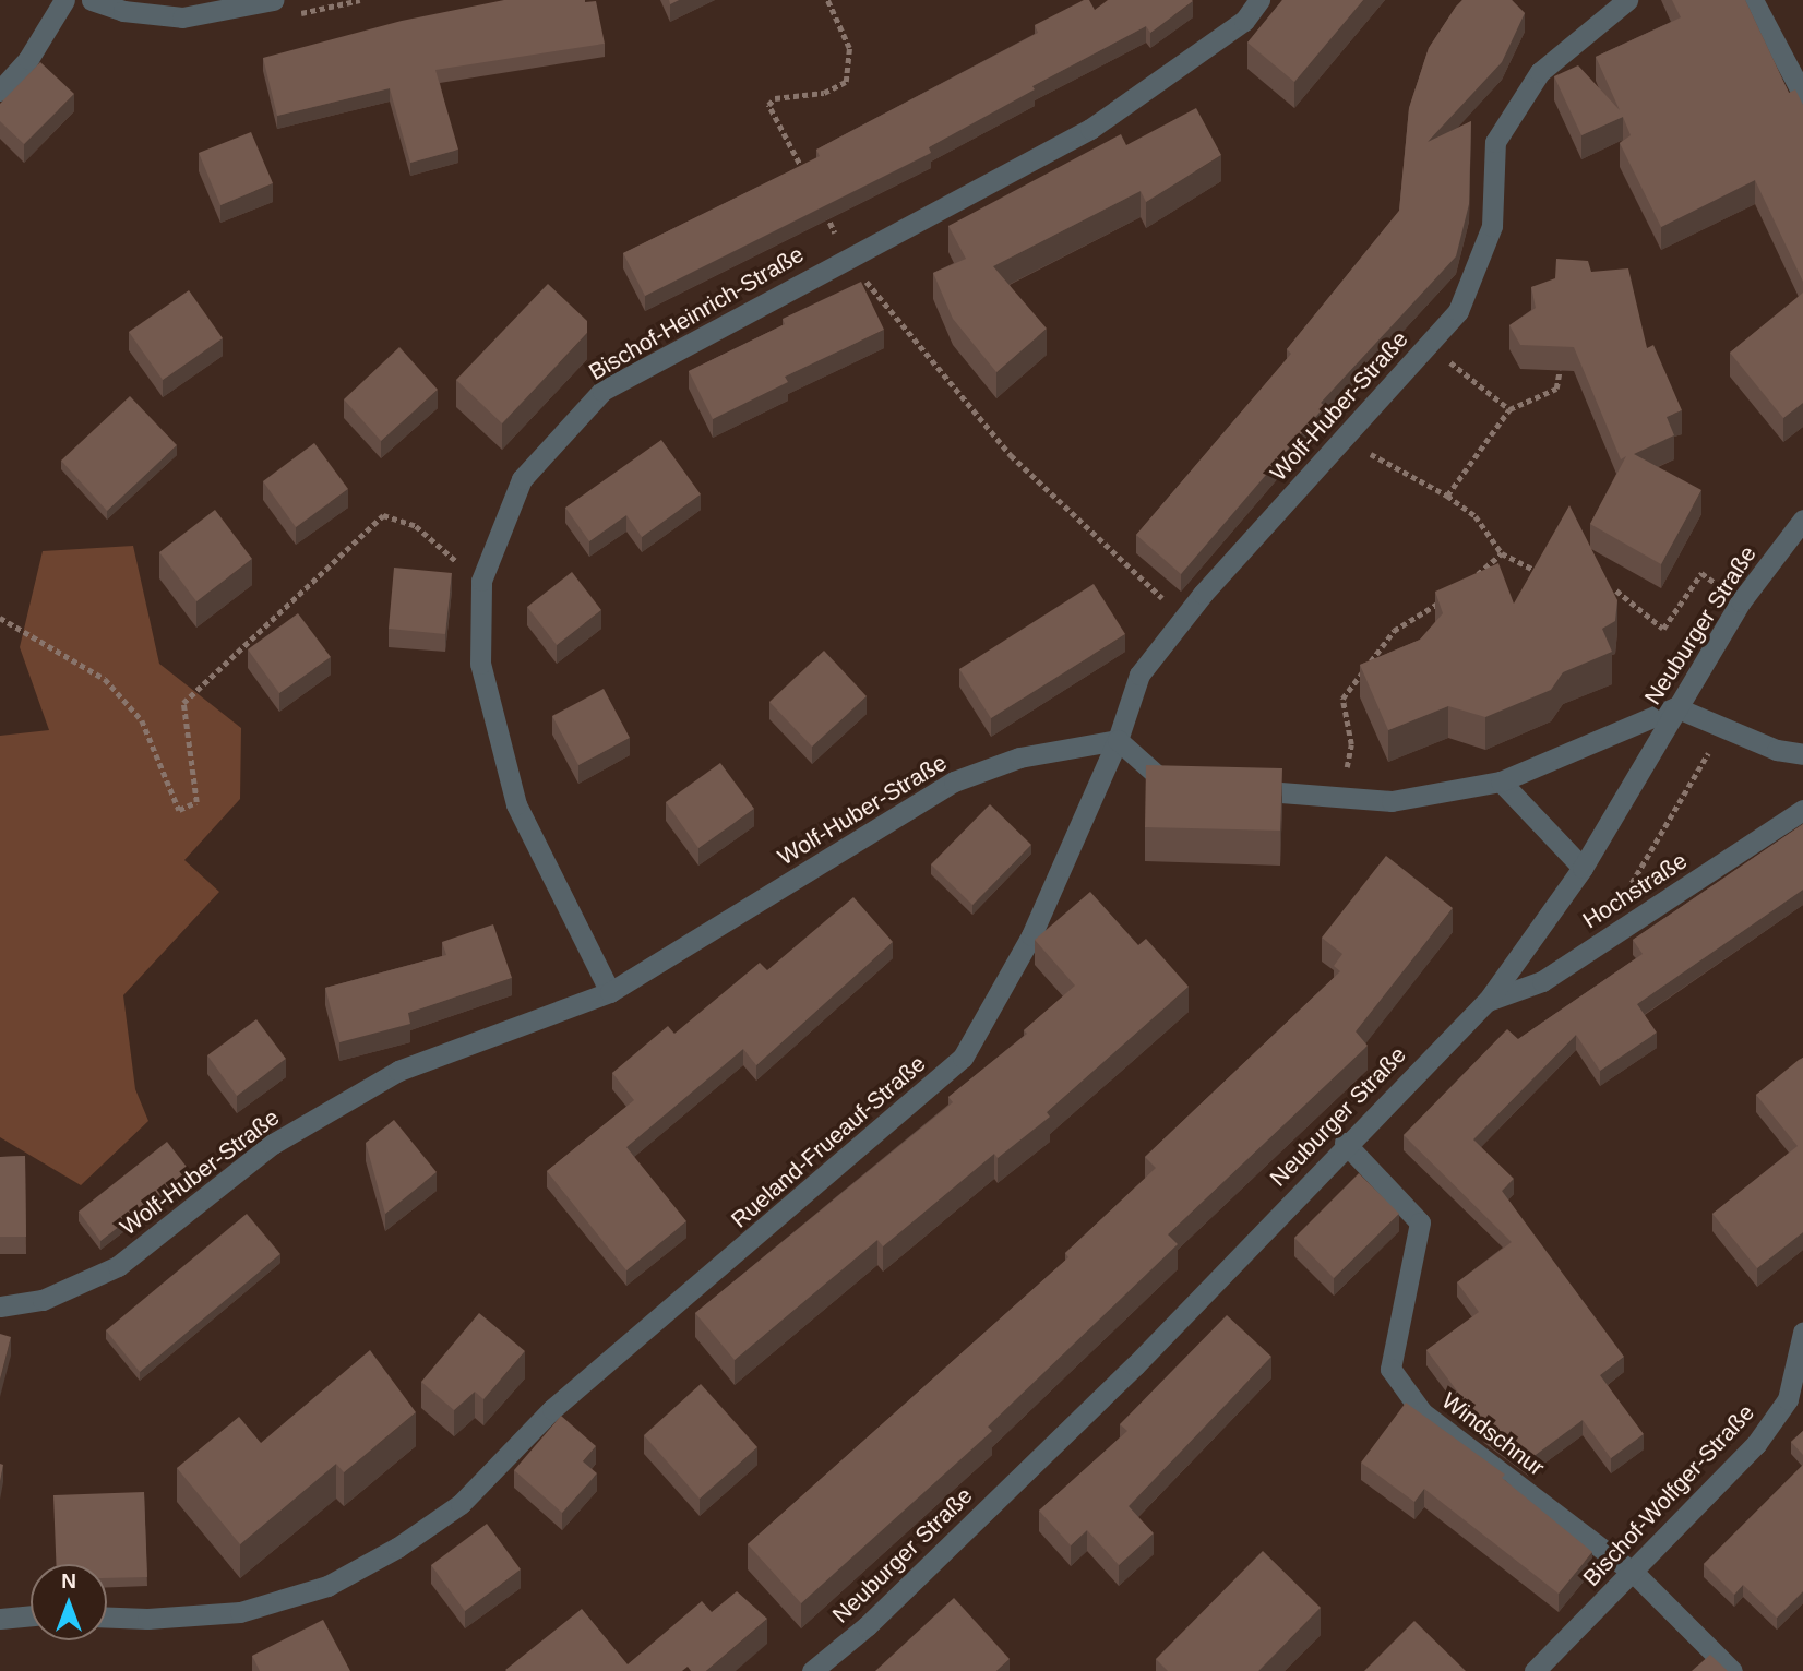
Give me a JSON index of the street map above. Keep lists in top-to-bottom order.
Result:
{
  "streets": {
    "street": [
      "Bischof-Heinrich-Straße",
      "Wolf-Huber-Straße",
      "Neuburger Straße",
      "Hochstraße",
      "Rueland-Frueauf-Straße",
      "Windschnur",
      "Bischof-Wolfger-Straße"
    ]
  },
  "crossings": [
    ["Bischof-Heinrich-Straße", "Wolf-Huber-Straße"],
    ["Wolf-Huber-Straße", "Rueland-Frueauf-Straße"],
    ["Neuburger Straße", "Hochstraße"],
    ["Neuburger Straße", "Windschnur"],
    ["Windschnur", "Bischof-Wolfger-Straße"]
  ],
  "north": "top"
}
